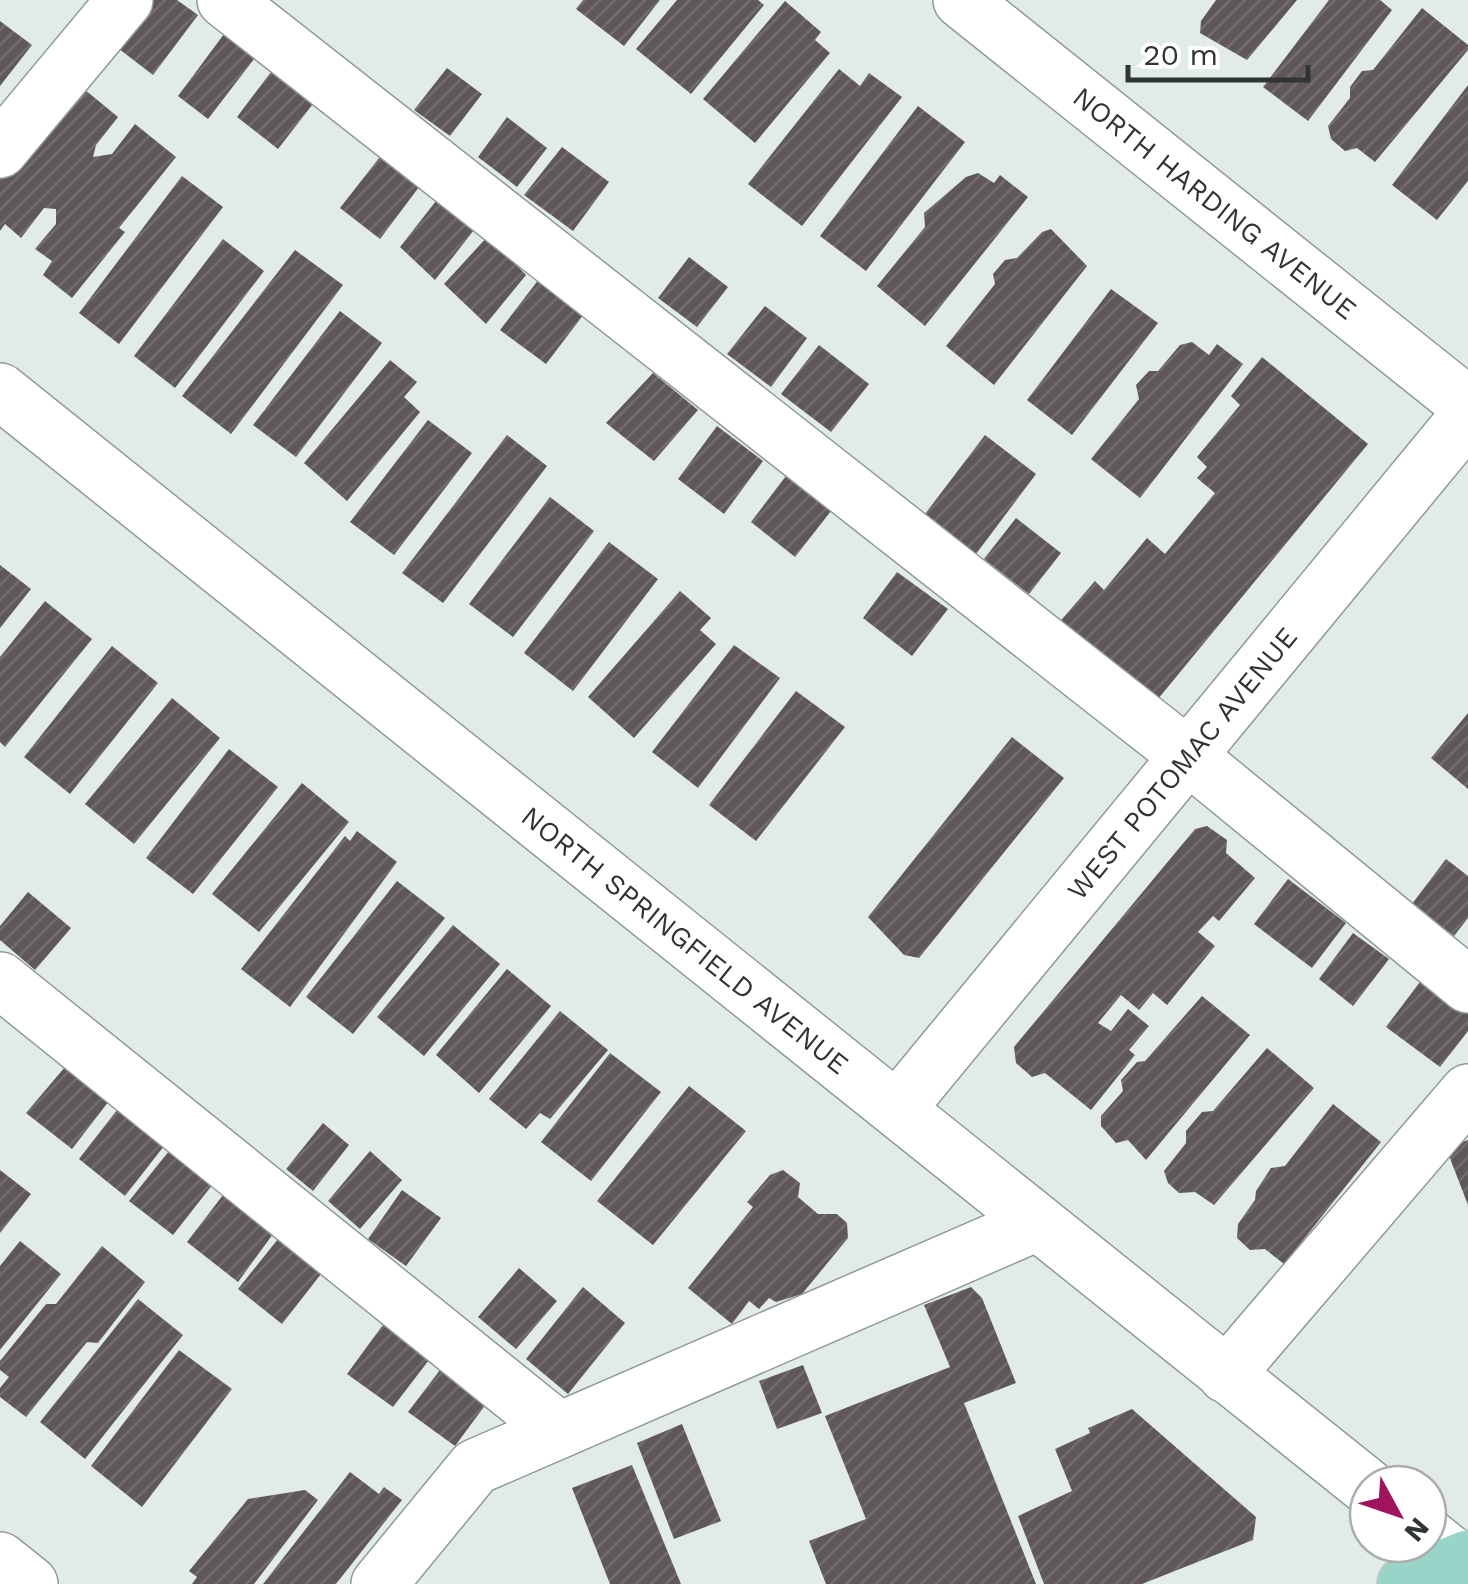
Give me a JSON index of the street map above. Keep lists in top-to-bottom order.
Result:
{
  "streets": {
    "street": ["NORTH HARDING AVENUE", "WEST POTOMAC AVENUE", "NORTH SPRINGFIELD AVENUE"]
  },
  "crossings": [
    ["WEST POTOMAC AVENUE", "NORTH SPRINGFIELD AVENUE"]
  ],
  "scale_bar": "20 m",
  "north": "bottom right"
}
